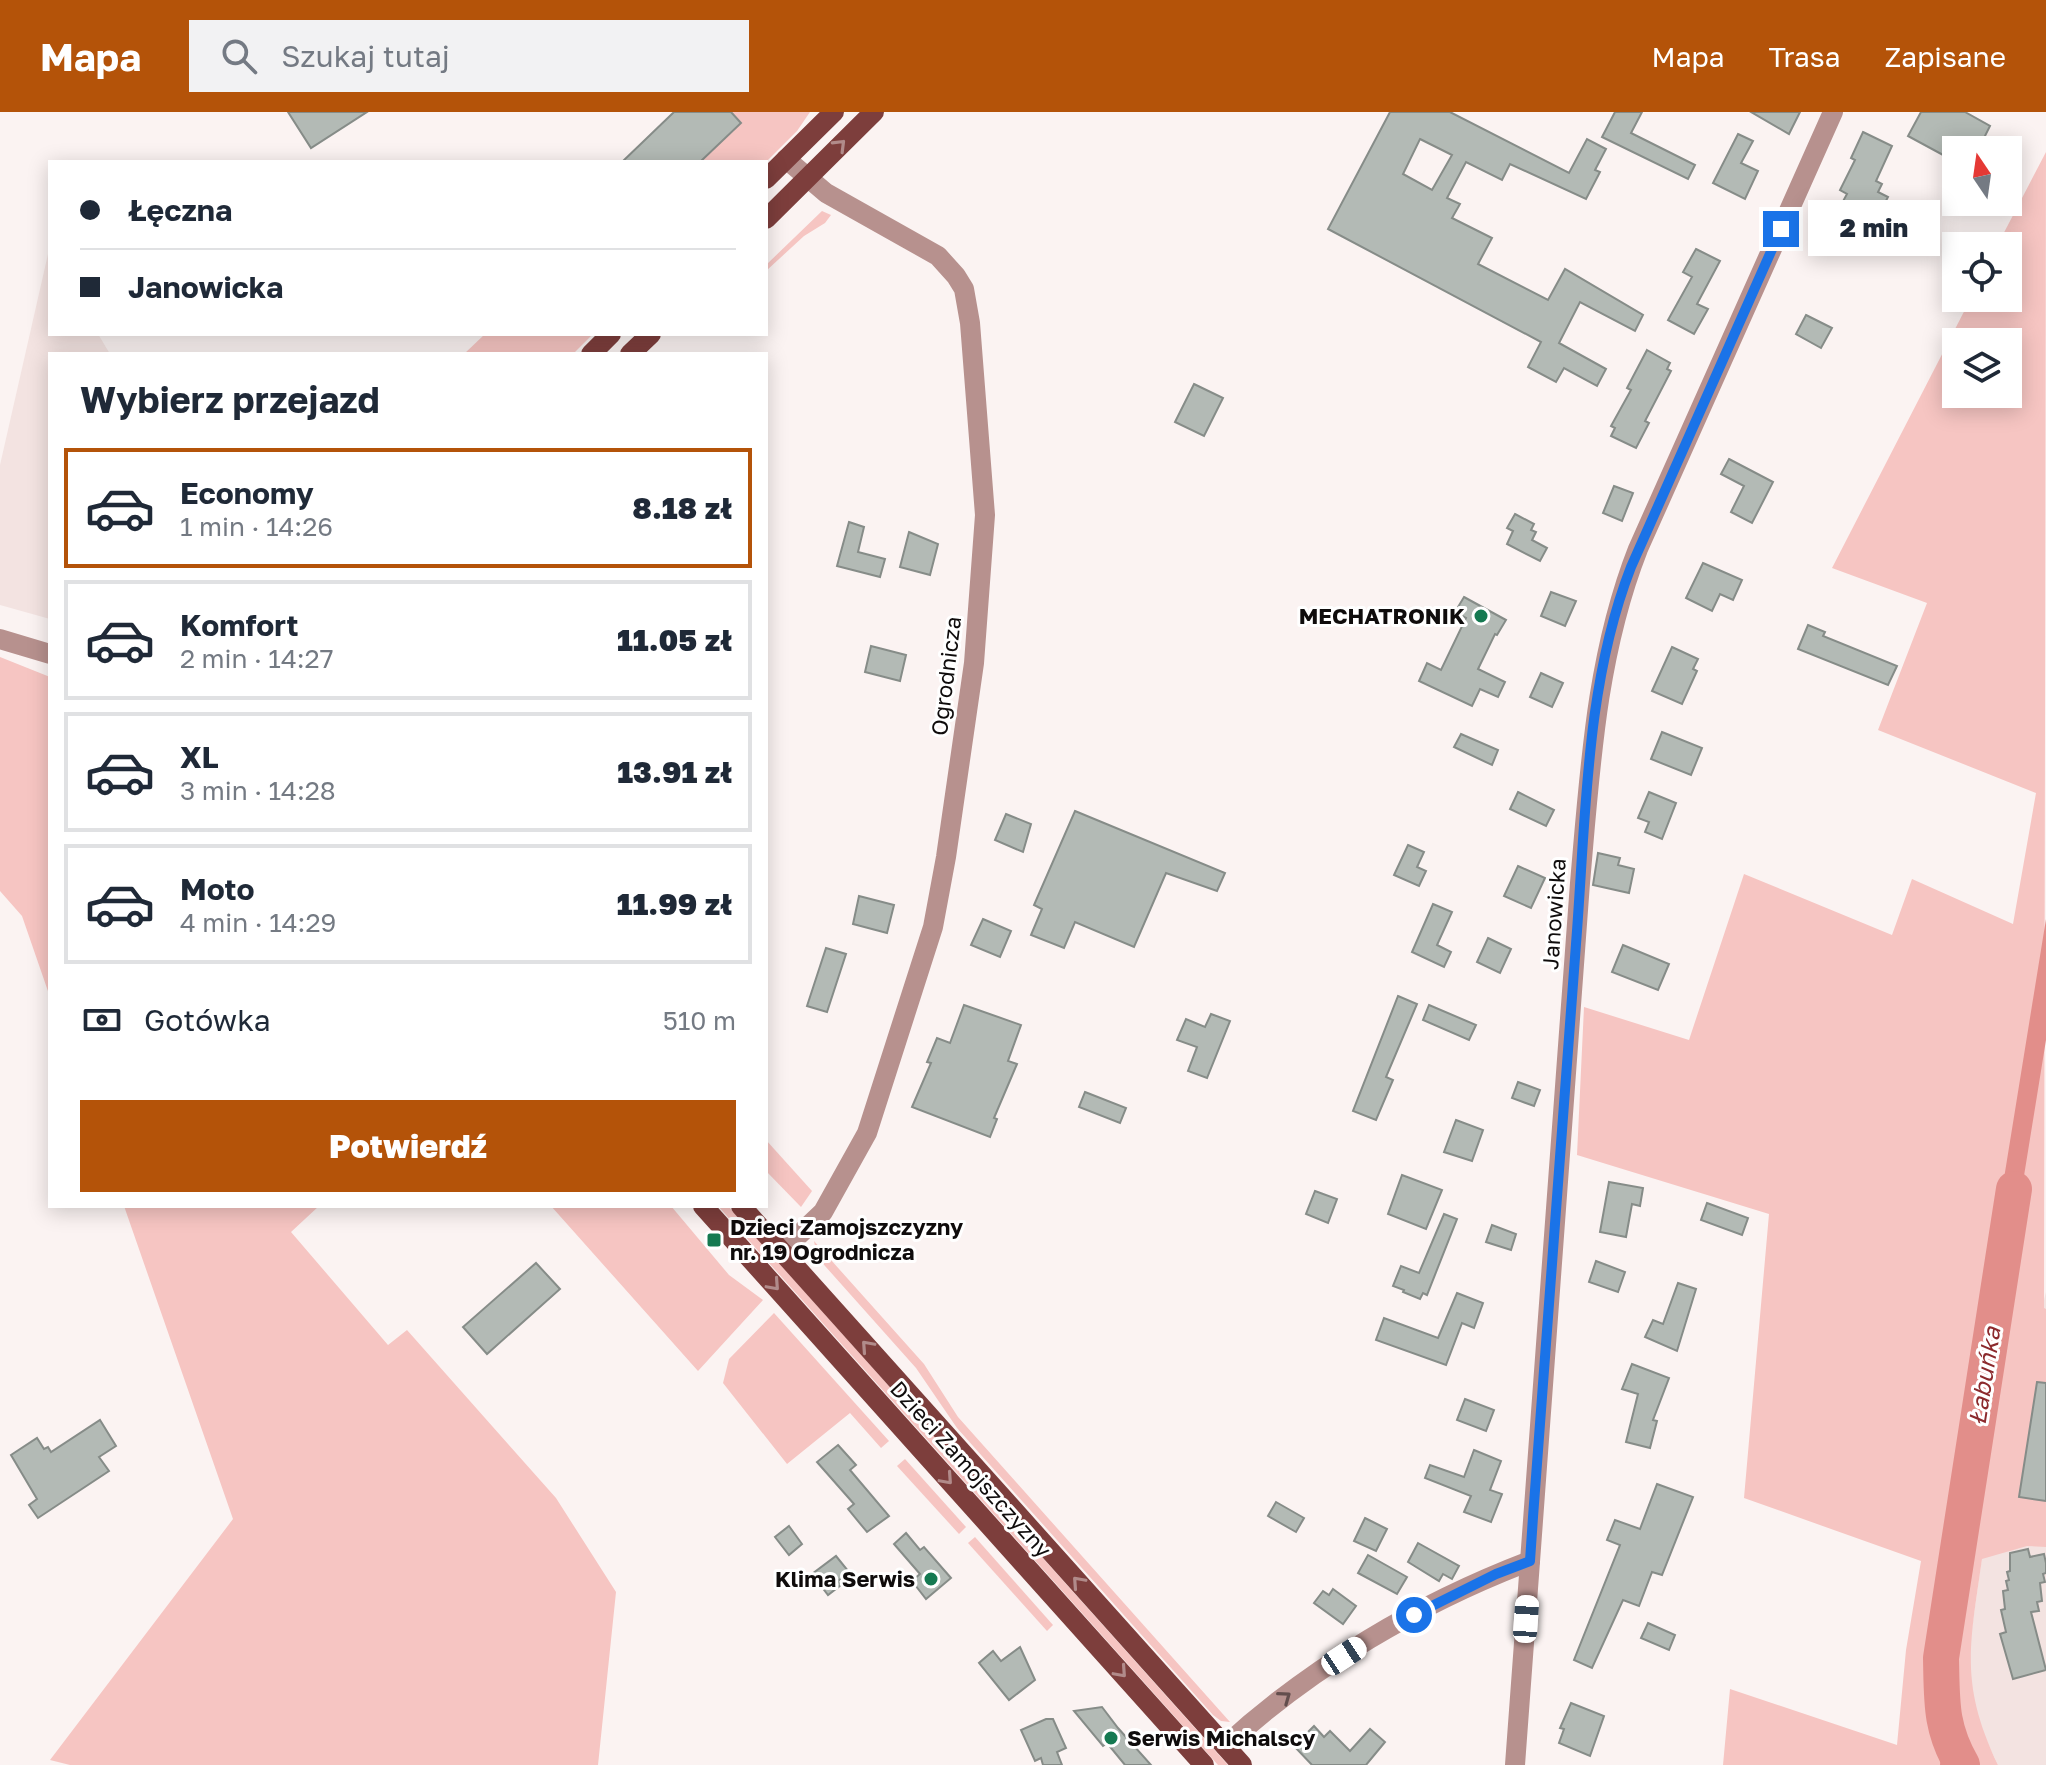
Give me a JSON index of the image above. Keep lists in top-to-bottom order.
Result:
{
  "streets": {
    "main road": ["Dzieci Zamojszczyzny"],
    "street": ["Ogrodnicza", "Janowicka"]
  },
  "crossings": [
    ["Ogrodnicza", "Dzieci Zamojszczyzny"]
  ],
  "water": ["Łabuńka"],
  "places": {
    "other": ["MECHATRONIK", "Klima Serwis", "Serwis Michalscy"],
    "transit": ["Dzieci Zamojszczyzny nr. 19 Ogrodnicza"]
  },
  "north": "top",
  "page": {
    "header": "Mapa",
    "search": "Szukaj tutaj",
    "nav": ["Mapa", "Trasa", "Zapisane"],
    "banner": ["Łęczna", "Janowicka"],
    "bubble": "2 min",
    "heading": "Wybierz przejazd",
    "list": [
      {
        "name": "Economy",
        "note": "1 min · 14:26",
        "value": "8.18 zł"
      },
      {
        "name": "Komfort",
        "note": "2 min · 14:27",
        "value": "11.05 zł"
      },
      {
        "name": "XL",
        "note": "3 min · 14:28",
        "value": "13.91 zł"
      },
      {
        "name": "Moto",
        "note": "4 min · 14:29",
        "value": "11.99 zł"
      }
    ],
    "pay": ["Gotówka", "510 m"],
    "buttons": "Potwierdź"
  }
}
